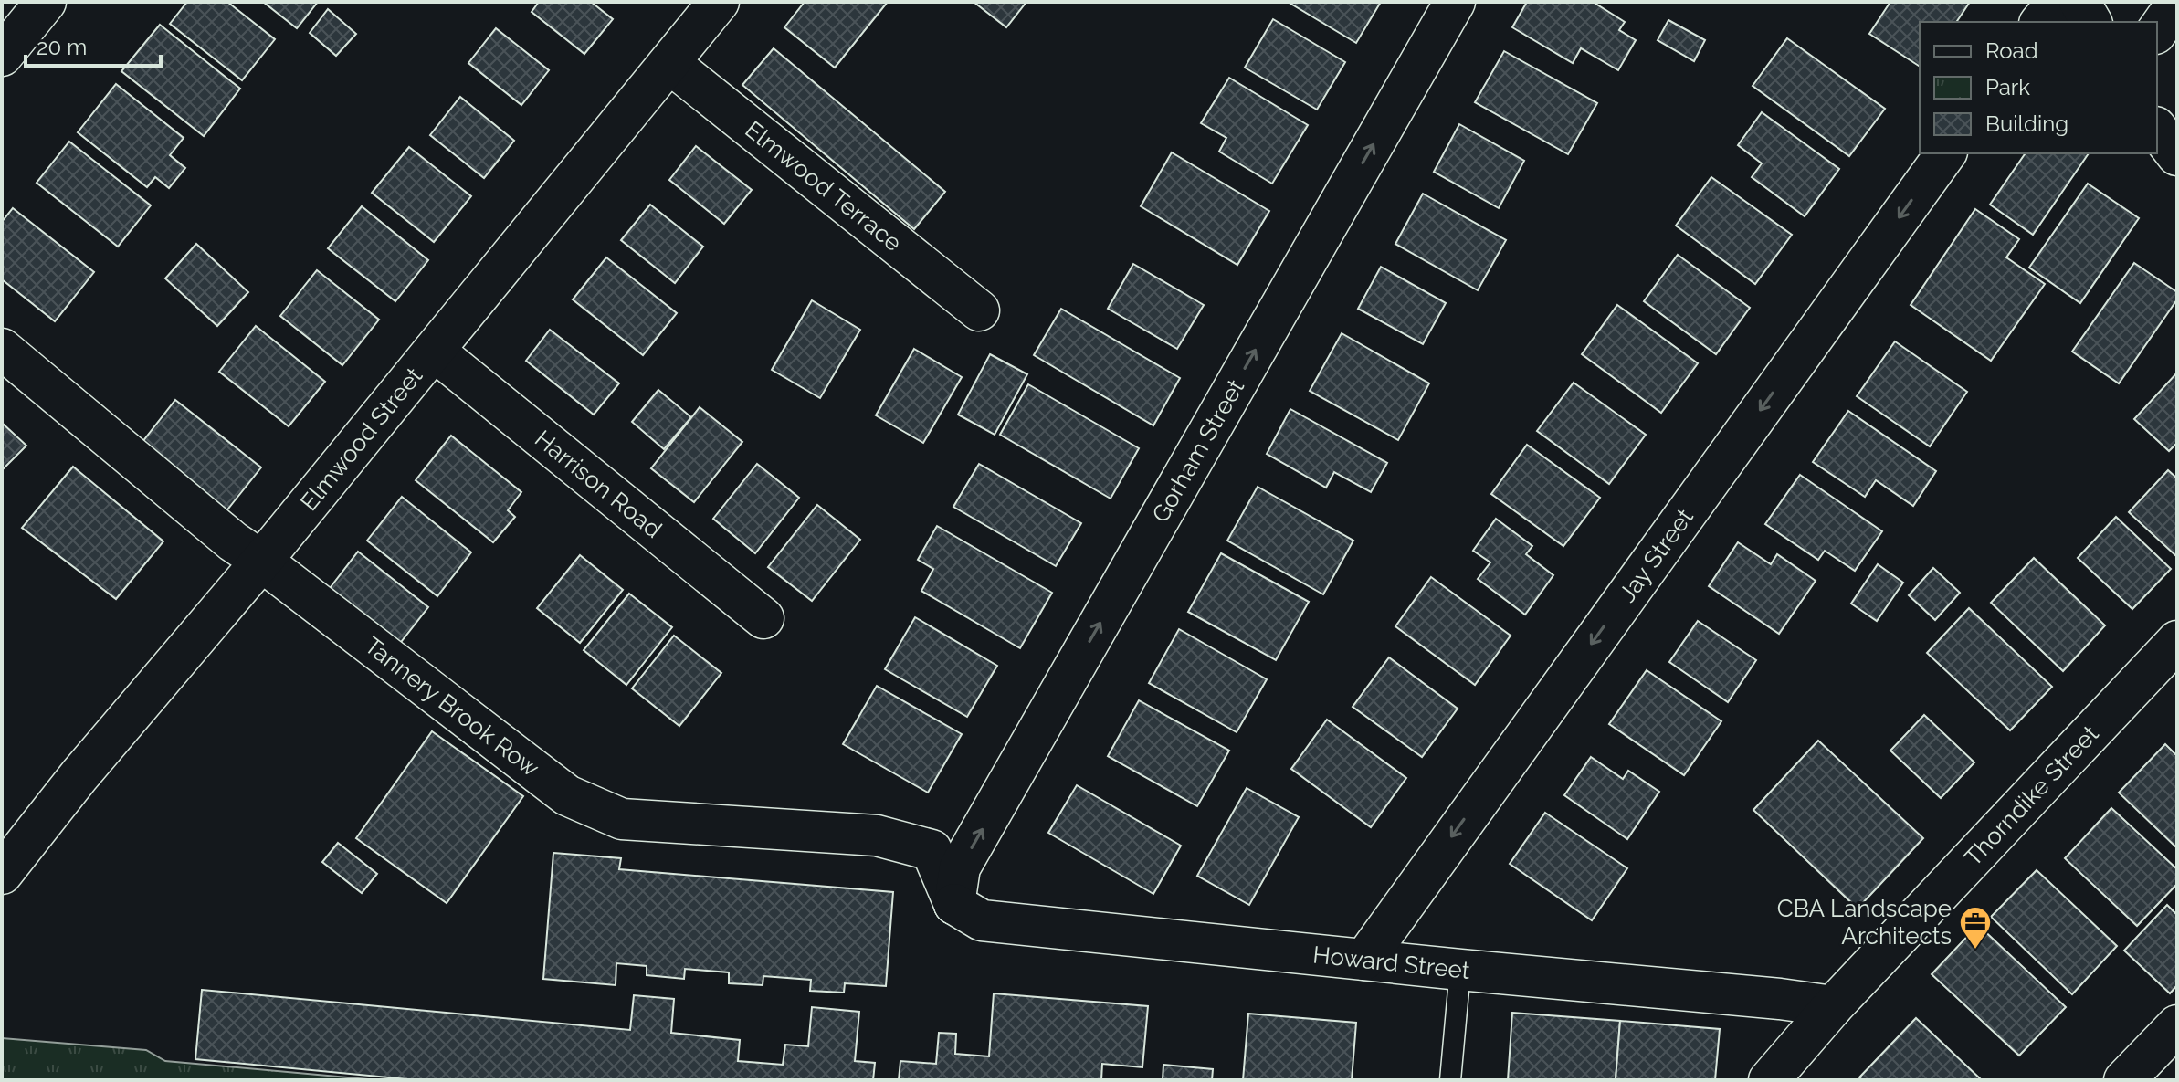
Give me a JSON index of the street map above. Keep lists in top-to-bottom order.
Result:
{
  "streets": {
    "street": [
      "Elmwood Terrace",
      "Elmwood Street",
      "Gorham Street",
      "Harrison Road",
      "Jay Street",
      "Tannery Brook Row",
      "Thorndike Street",
      "Howard Street"
    ]
  },
  "crossings": [
    ["Elmwood Terrace", "Elmwood Street"],
    ["Elmwood Street", "Harrison Road"],
    ["Elmwood Street", "Tannery Brook Row"],
    ["Gorham Street", "Tannery Brook Row"],
    ["Gorham Street", "Howard Street"],
    ["Jay Street", "Howard Street"],
    ["Tannery Brook Row", "Howard Street"],
    ["Thorndike Street", "Howard Street"]
  ],
  "one_way": ["Gorham Street", "Jay Street"],
  "places": {
    "office": ["CBA Landscape Architects"]
  },
  "legend": ["Road", "Park", "Building"],
  "scale_bar": "20 m"
}
